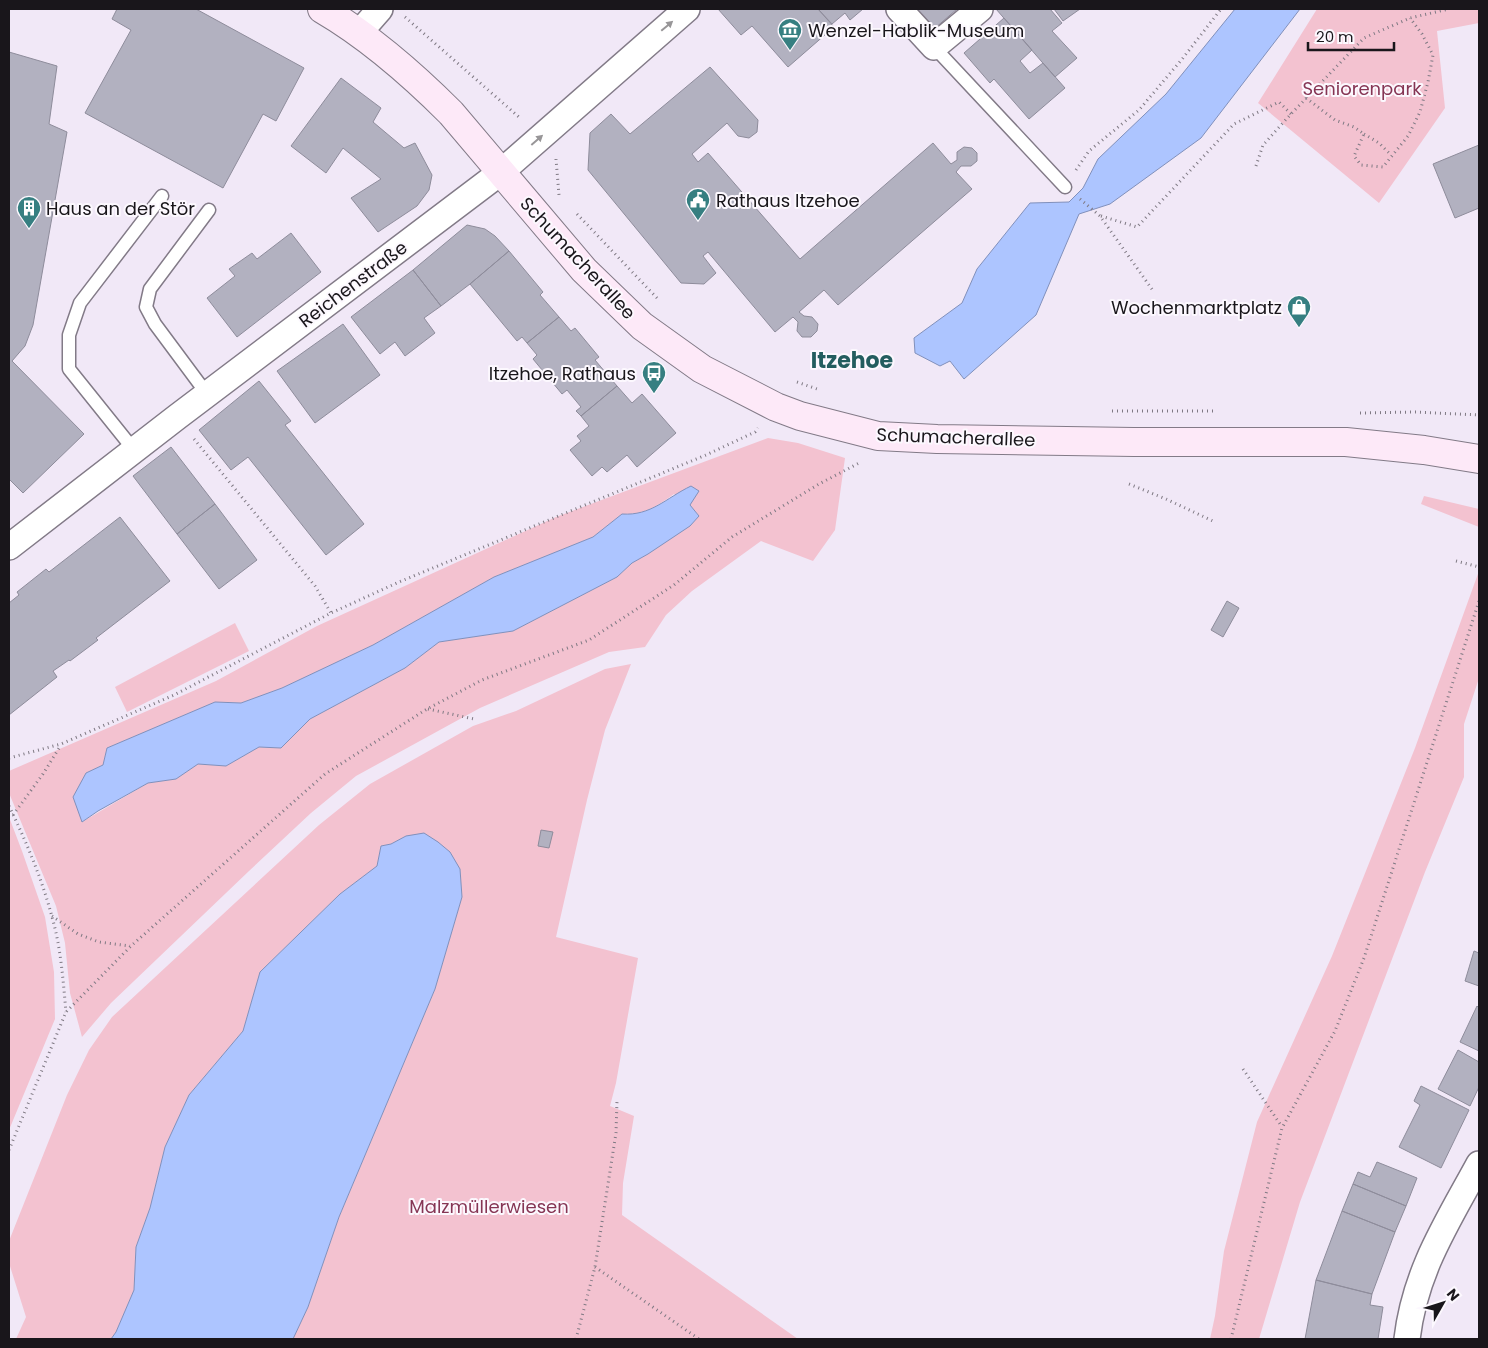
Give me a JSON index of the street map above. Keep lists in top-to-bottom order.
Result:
{
  "streets": {
    "street": ["Schumacherallee", "Reichenstraße"]
  },
  "crossings": [
    ["Schumacherallee", "Reichenstraße"]
  ],
  "districts": ["Itzehoe"],
  "parks": ["Seniorenpark", "Malzmüllerwiesen"],
  "places": {
    "museum": ["Wenzel-Hablik-Museum"],
    "public building": ["Rathaus Itzehoe"],
    "building": ["Haus an der Stör"],
    "shop": ["Wochenmarktplatz"],
    "bus stop": ["Itzehoe, Rathaus"]
  },
  "scale_bar": "20 m",
  "north": "top right"
}
